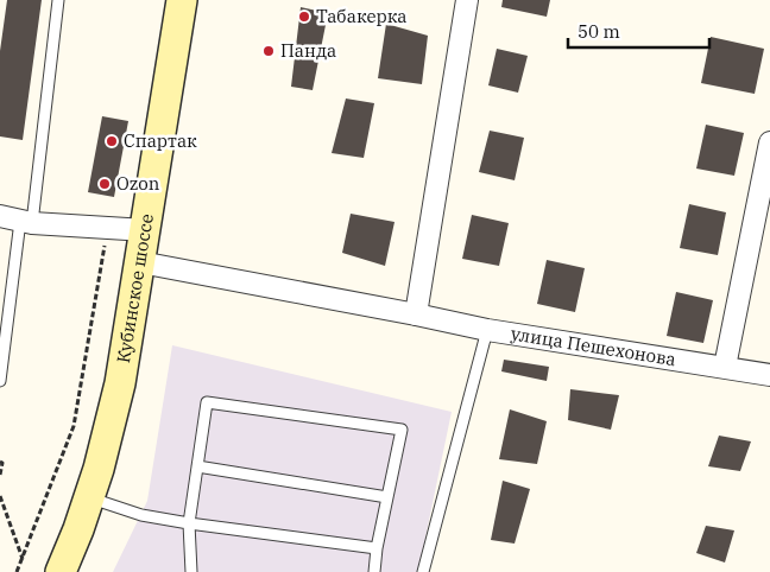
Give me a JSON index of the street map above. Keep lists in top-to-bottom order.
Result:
{
  "streets": {
    "main road": ["Кубинское шоссе"],
    "street": ["улица Пешехонова"]
  },
  "crossings": [
    ["Кубинское шоссе", "улица Пешехонова"]
  ],
  "places": [
    "Табакерка",
    "Панда",
    "Спартак",
    "Ozon"
  ],
  "scale_bar": "50 m"
}
